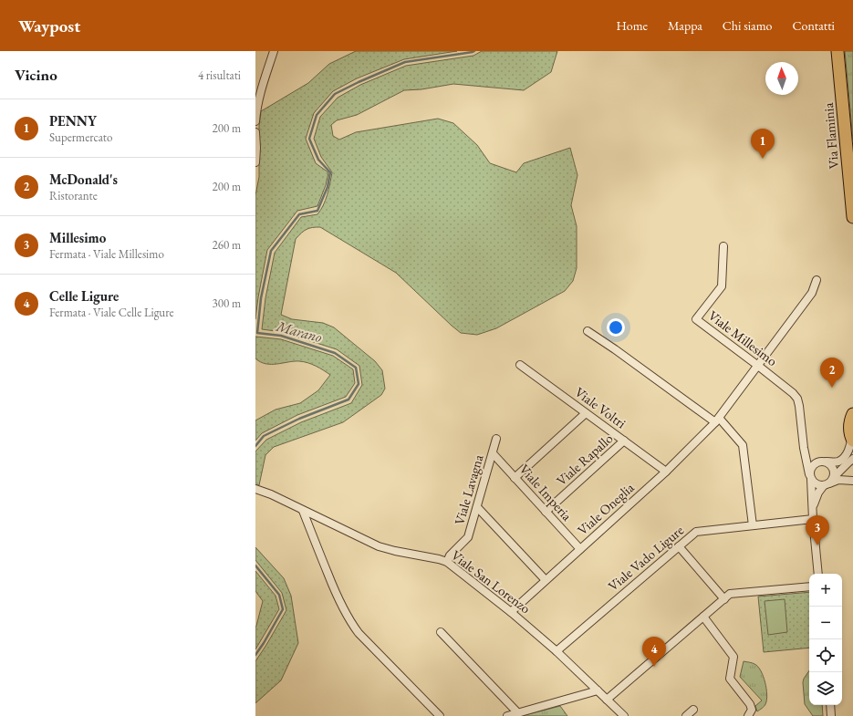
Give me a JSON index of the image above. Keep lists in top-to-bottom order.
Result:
{
  "streets": {
    "main road": ["Via Flaminia"],
    "street": [
      "Viale Millesimo",
      "Viale Voltri",
      "Viale Rapallo",
      "Viale Lavagna",
      "Viale Imperia",
      "Viale Oneglia",
      "Viale Vado Ligure",
      "Viale San Lorenzo"
    ]
  },
  "crossings": [
    ["Viale Millesimo", "Viale Oneglia"],
    ["Viale Millesimo", "Viale Vado Ligure"],
    ["Viale Voltri", "Viale Rapallo"],
    ["Viale Voltri", "Viale Oneglia"],
    ["Viale Rapallo", "Viale Imperia"],
    ["Viale Lavagna", "Viale Imperia"],
    ["Viale Lavagna", "Viale San Lorenzo"],
    ["Viale Imperia", "Viale Oneglia"],
    ["Viale Oneglia", "Viale San Lorenzo"],
    ["Viale Vado Ligure", "Viale San Lorenzo"]
  ],
  "water": ["Marano"],
  "north": "top",
  "page": {
    "header": "Waypost",
    "nav": [
      "Home",
      "Mappa",
      "Chi siamo",
      "Contatti"
    ],
    "heading": ["Vicino", "4 risultati"],
    "list": [
      {
        "mark": "1",
        "name": "PENNY",
        "note": "Supermercato",
        "value": "200 m"
      },
      {
        "mark": "2",
        "name": "McDonald's",
        "note": "Ristorante",
        "value": "200 m"
      },
      {
        "mark": "3",
        "name": "Millesimo",
        "note": "Fermata · Viale Millesimo",
        "value": "260 m"
      },
      {
        "mark": "4",
        "name": "Celle Ligure",
        "note": "Fermata · Viale Celle Ligure",
        "value": "300 m"
      }
    ],
    "pins": [
      "1",
      "2",
      "3",
      "4"
    ],
    "map_buttons": ["+", "−"]
  }
}
